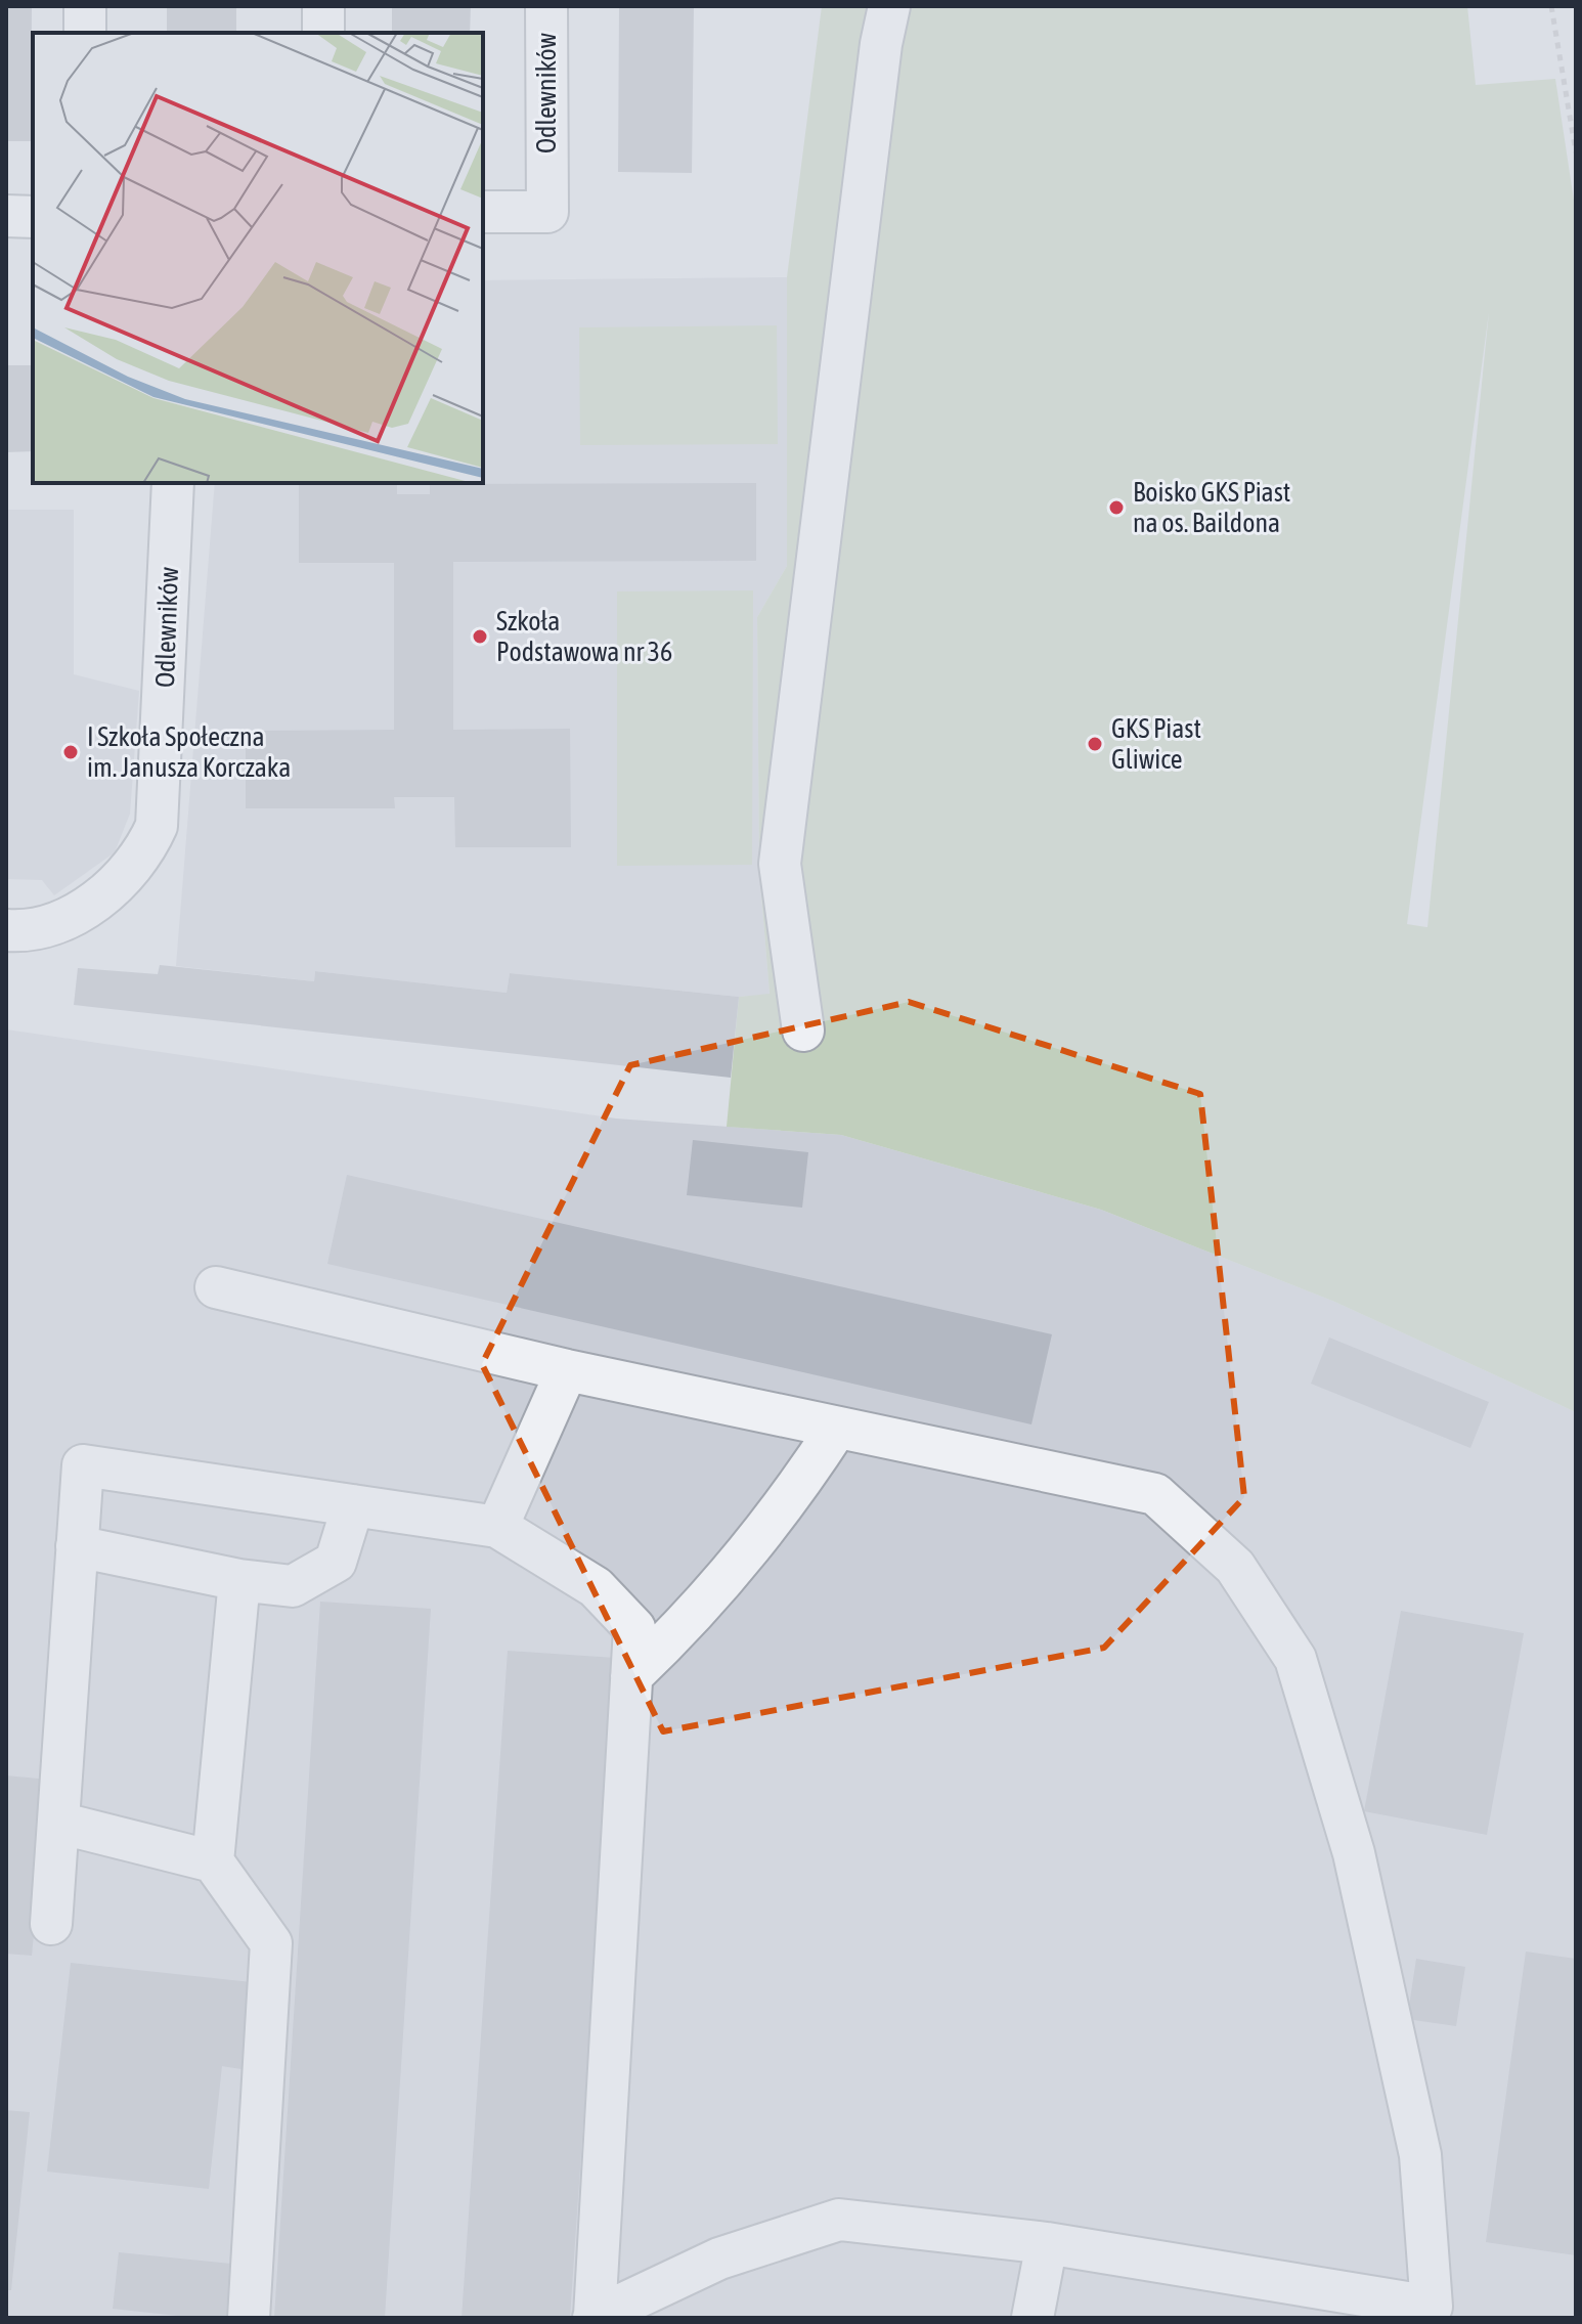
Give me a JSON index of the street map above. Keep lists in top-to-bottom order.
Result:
{
  "streets": {
    "street": ["Odlewników"]
  },
  "places": [
    "Boisko GKS Piast na os. Baildona",
    "Szkoła Podstawowa nr 36",
    "GKS Piast Gliwice",
    "I Szkoła Społeczna im. Janusza Korczaka"
  ]
}
